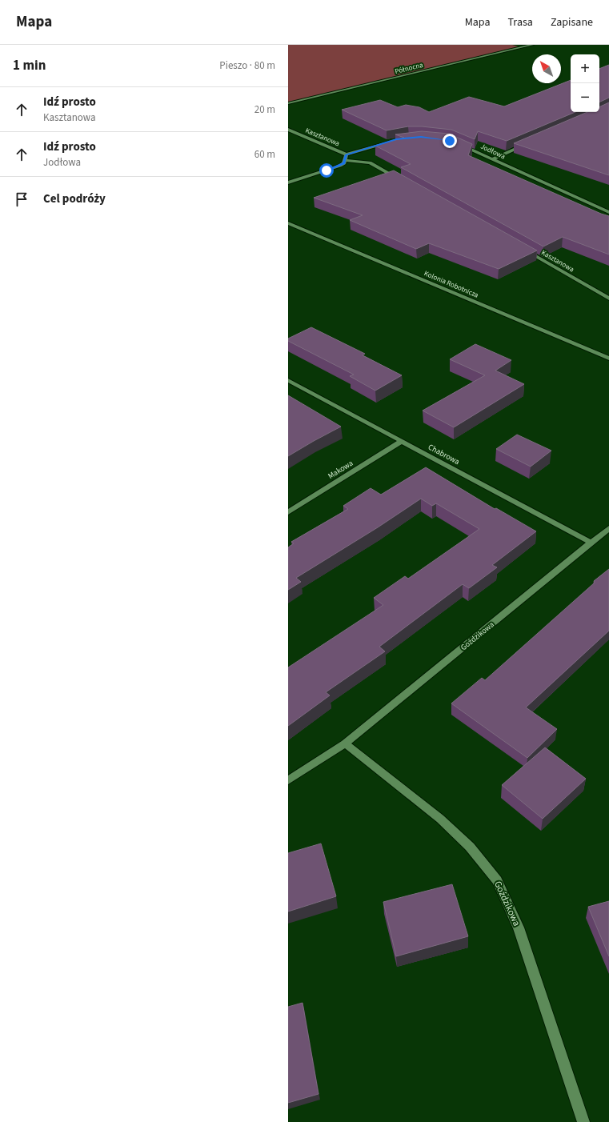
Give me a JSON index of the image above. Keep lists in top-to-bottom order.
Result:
{
  "streets": {
    "street": [
      "Północna",
      "Kasztanowa",
      "Jodłowa",
      "Kolonia Robotnicza",
      "Chabrowa",
      "Makowa",
      "Goździkowa"
    ]
  },
  "crossings": [
    ["Chabrowa", "Makowa"],
    ["Chabrowa", "Goździkowa"]
  ],
  "north": "top left",
  "page": {
    "header": "Mapa",
    "nav": ["Mapa", "Trasa", "Zapisane"],
    "heading": ["1 min", "Pieszo · 80 m"],
    "map_buttons": ["+", "−"],
    "list": [
      ["Idź prosto", "Kasztanowa", "20 m"],
      ["Idź prosto", "Jodłowa", "60 m"],
      "Cel podróży"
    ]
  }
}
